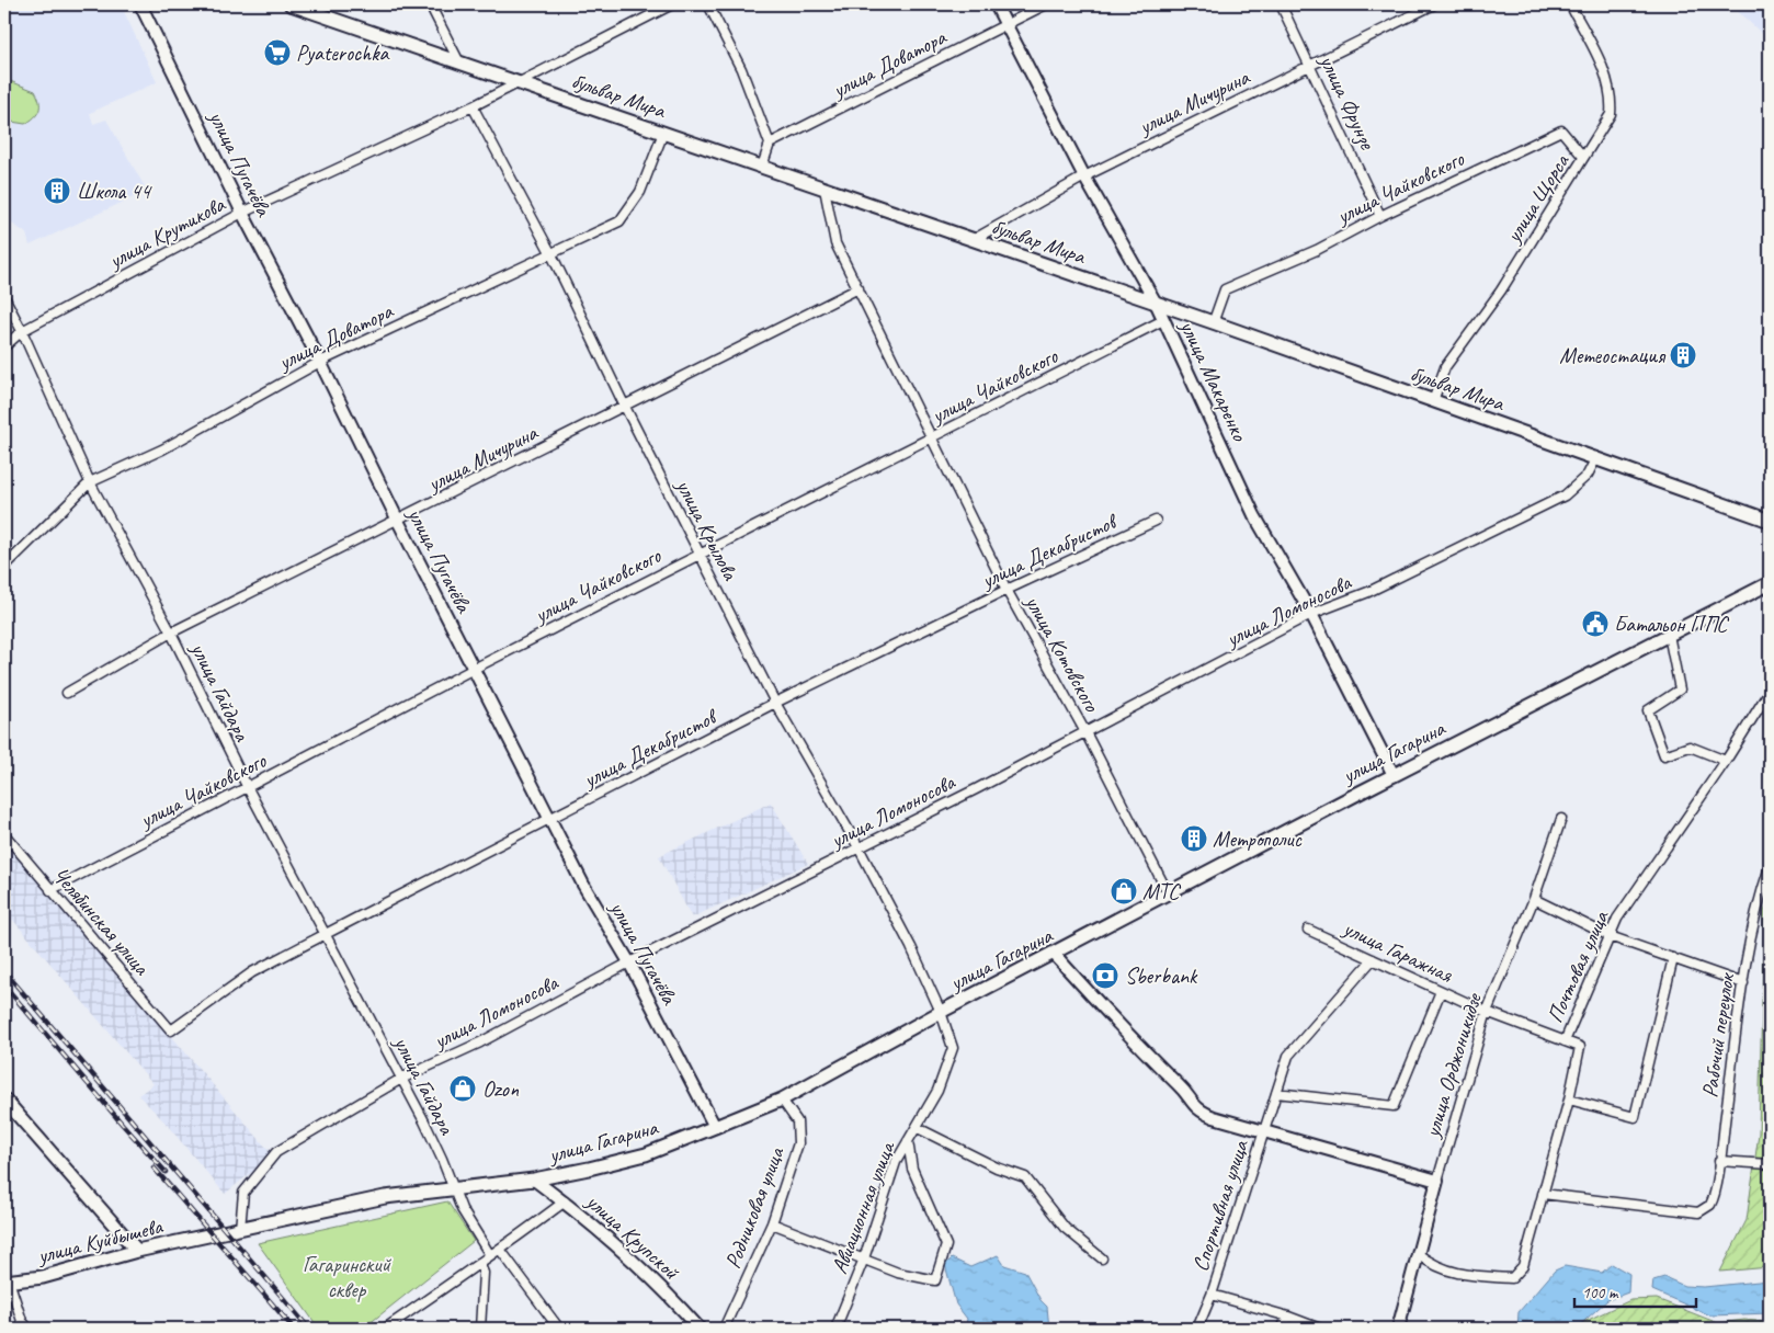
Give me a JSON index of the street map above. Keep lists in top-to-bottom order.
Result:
{
  "streets": {
    "main road": ["бульвар Мира", "улица Гагарина", "улица Куйбышева"],
    "street": [
      "улица Доватора",
      "улица Мичурина",
      "улица Фрунзе",
      "улица Пугачёва",
      "улица Чайковского",
      "улица Щорса",
      "улица Крутикова",
      "улица Макаренко",
      "улица Крылова",
      "улица Декабристов",
      "улица Ломоносова",
      "улица Котовского",
      "улица Гайдара",
      "Челябинская улица",
      "улица Гаражная",
      "Почтовая улица",
      "Рабочий переулок",
      "улица Орджоникидзе",
      "Спортивная улица",
      "Родниковая улица",
      "Авиационная улица",
      "улица Крупской"
    ]
  },
  "crossings": [
    ["улица Доватора", "бульвар Мира"],
    ["улица Доватора", "улица Пугачёва"],
    ["улица Доватора", "улица Макаренко"],
    ["улица Доватора", "улица Крылова"],
    ["улица Доватора", "улица Гайдара"],
    ["бульвар Мира", "улица Мичурина"],
    ["бульвар Мира", "улица Чайковского"],
    ["бульвар Мира", "улица Щорса"],
    ["бульвар Мира", "улица Макаренко"],
    ["бульвар Мира", "улица Ломоносова"],
    ["бульвар Мира", "улица Котовского"],
    ["улица Мичурина", "улица Фрунзе"],
    ["улица Мичурина", "улица Пугачёва"],
    ["улица Мичурина", "улица Макаренко"],
    ["улица Мичурина", "улица Крылова"],
    ["улица Мичурина", "улица Котовского"],
    ["улица Мичурина", "улица Гайдара"],
    ["улица Фрунзе", "улица Чайковского"],
    ["улица Пугачёва", "улица Чайковского"],
    ["улица Пугачёва", "улица Крутикова"],
    ["улица Пугачёва", "улица Декабристов"],
    ["улица Пугачёва", "улица Ломоносова"],
    ["улица Пугачёва", "улица Гагарина"],
    ["улица Чайковского", "улица Щорса"],
    ["улица Чайковского", "улица Макаренко"],
    ["улица Чайковского", "улица Крылова"],
    ["улица Чайковского", "улица Котовского"],
    ["улица Чайковского", "улица Гайдара"],
    ["улица Чайковского", "Челябинская улица"],
    ["улица Крутикова", "улица Крылова"],
    ["улица Крутикова", "улица Гайдара"],
    ["улица Макаренко", "улица Ломоносова"],
    ["улица Макаренко", "улица Гагарина"],
    ["улица Крылова", "улица Декабристов"],
    ["улица Крылова", "улица Ломоносова"],
    ["улица Крылова", "улица Гагарина"],
    ["улица Крылова", "Авиационная улица"],
    ["улица Декабристов", "улица Котовского"],
    ["улица Декабристов", "улица Гайдара"],
    ["улица Декабристов", "Челябинская улица"],
    ["улица Ломоносова", "улица Котовского"],
    ["улица Ломоносова", "улица Гайдара"],
    ["улица Ломоносова", "улица Гагарина"],
    ["улица Котовского", "улица Гагарина"],
    ["улица Гайдара", "улица Гагарина"],
    ["улица Гагарина", "Родниковая улица"],
    ["улица Гагарина", "Авиационная улица"],
    ["улица Гагарина", "улица Крупской"],
    ["улица Гагарина", "улица Куйбышева"],
    ["улица Гаражная", "Почтовая улица"],
    ["улица Гаражная", "улица Орджоникидзе"],
    ["улица Гаражная", "Спортивная улица"],
    ["Почтовая улица", "Рабочий переулок"],
    ["Почтовая улица", "улица Орджоникидзе"]
  ],
  "parks": ["Гагаринский сквер"],
  "places": {
    "supermarket": ["Pyaterochka"],
    "building": ["Школа 44", "Метеостация", "Метрополис"],
    "public building": ["Батальон ППС"],
    "shop": ["МТС", "Ozon"],
    "bank": ["Sberbank"]
  },
  "scale_bar": "100 m"
}
